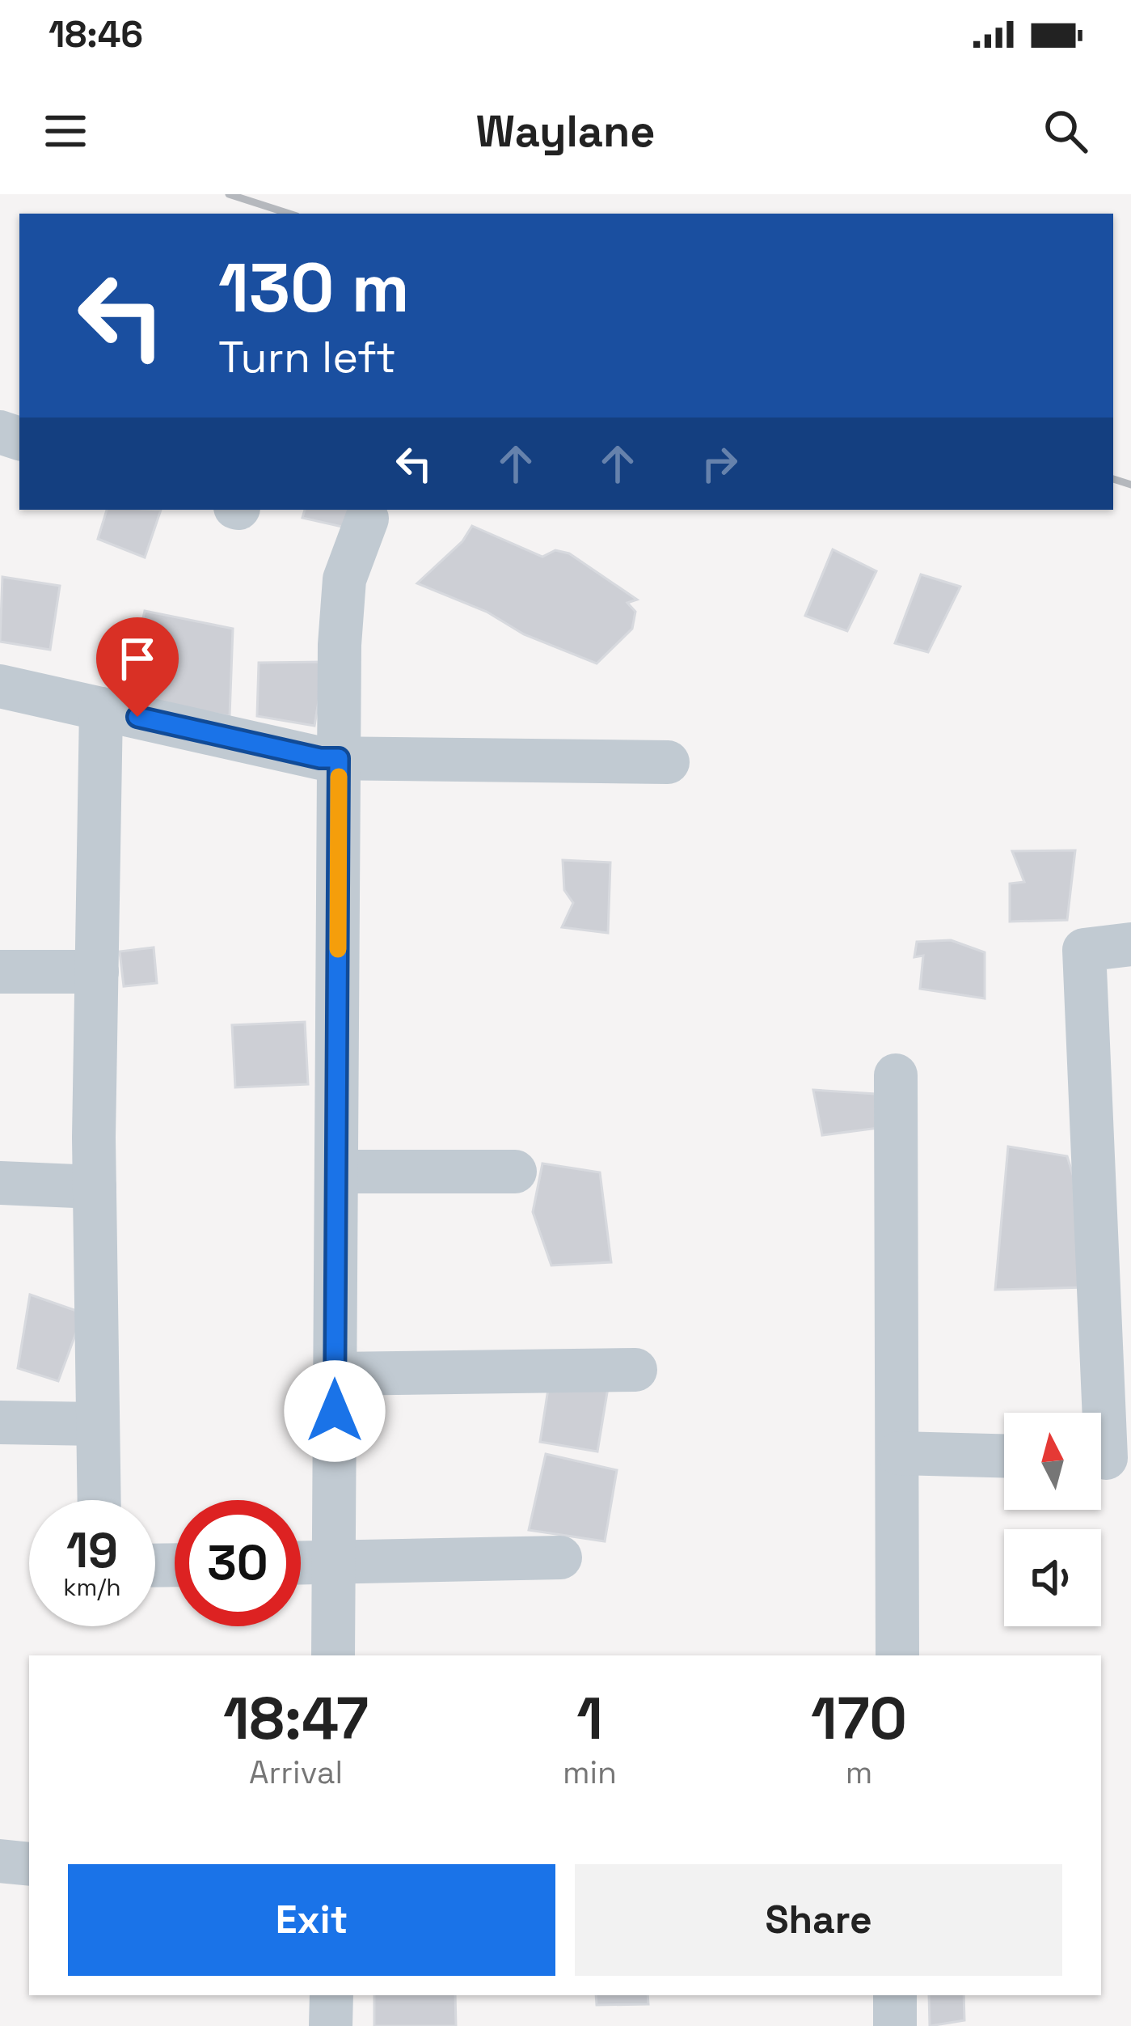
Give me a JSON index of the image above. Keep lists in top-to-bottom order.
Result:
{
  "north": "top",
  "page": {
    "status": "18:46",
    "header": "Waylane",
    "turn": ["130 m", "Turn left"],
    "speed": "19 km/h",
    "limit": "30",
    "eta": [
      "18:47",
      "Arrival",
      "1",
      "min",
      "170",
      "m"
    ],
    "buttons": ["Exit", "Share"]
  }
}
